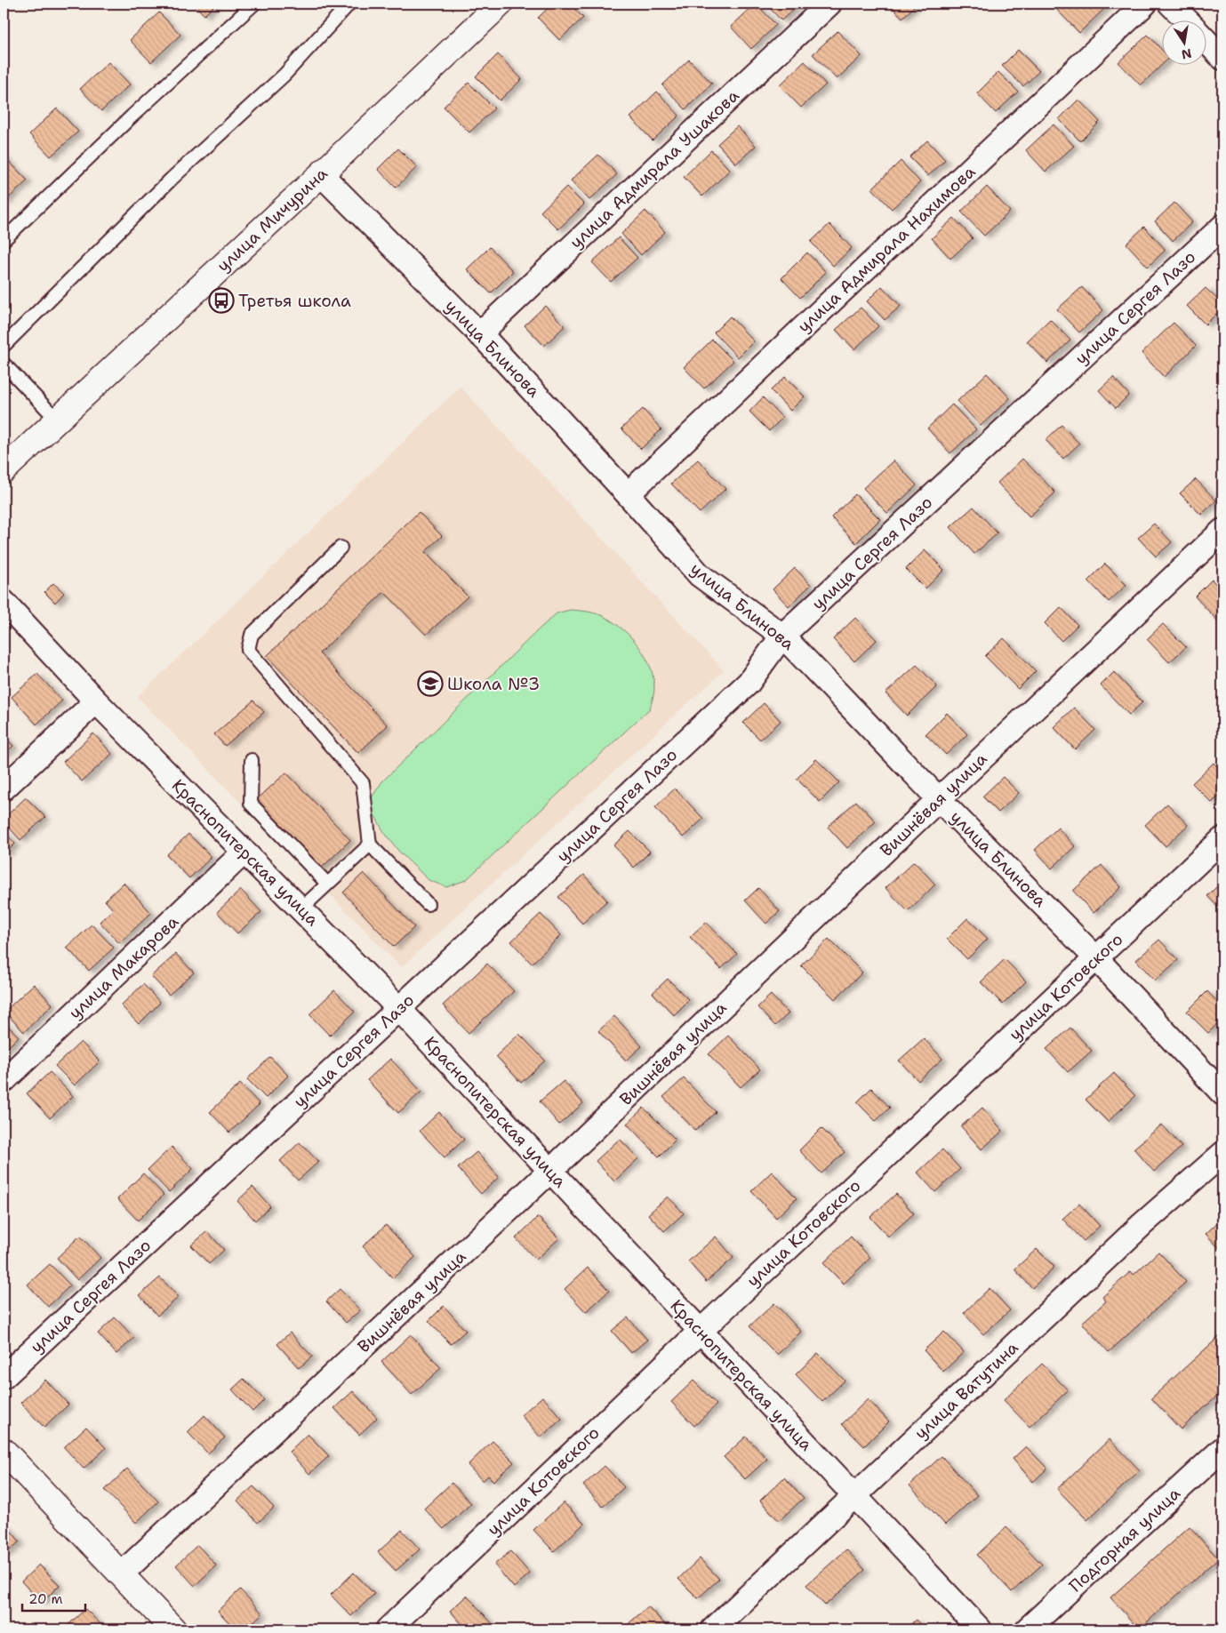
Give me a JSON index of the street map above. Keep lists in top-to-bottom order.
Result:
{
  "streets": {
    "street": [
      "улица Адмирала Ушакова",
      "улица Мичурина",
      "улица Адмирала Нахимова",
      "улица Сергея Лазо",
      "улица Блинова",
      "Вишнёвая улица",
      "Краснопитерская улица",
      "улица Макарова",
      "улица Котовского",
      "улица Ватутина",
      "Подгорная улица"
    ]
  },
  "crossings": [
    ["улица Адмирала Ушакова", "улица Блинова"],
    ["улица Мичурина", "улица Блинова"],
    ["улица Адмирала Нахимова", "улица Блинова"],
    ["улица Сергея Лазо", "улица Блинова"],
    ["улица Сергея Лазо", "Краснопитерская улица"],
    ["улица Блинова", "Вишнёвая улица"],
    ["улица Блинова", "улица Котовского"],
    ["Вишнёвая улица", "Краснопитерская улица"],
    ["Краснопитерская улица", "улица Макарова"],
    ["Краснопитерская улица", "улица Котовского"],
    ["Краснопитерская улица", "улица Ватутина"]
  ],
  "places": {
    "bus stop": ["Третья школа"],
    "school or university": ["Школа №3"]
  },
  "scale_bar": "20 m",
  "north": "bottom"
}
